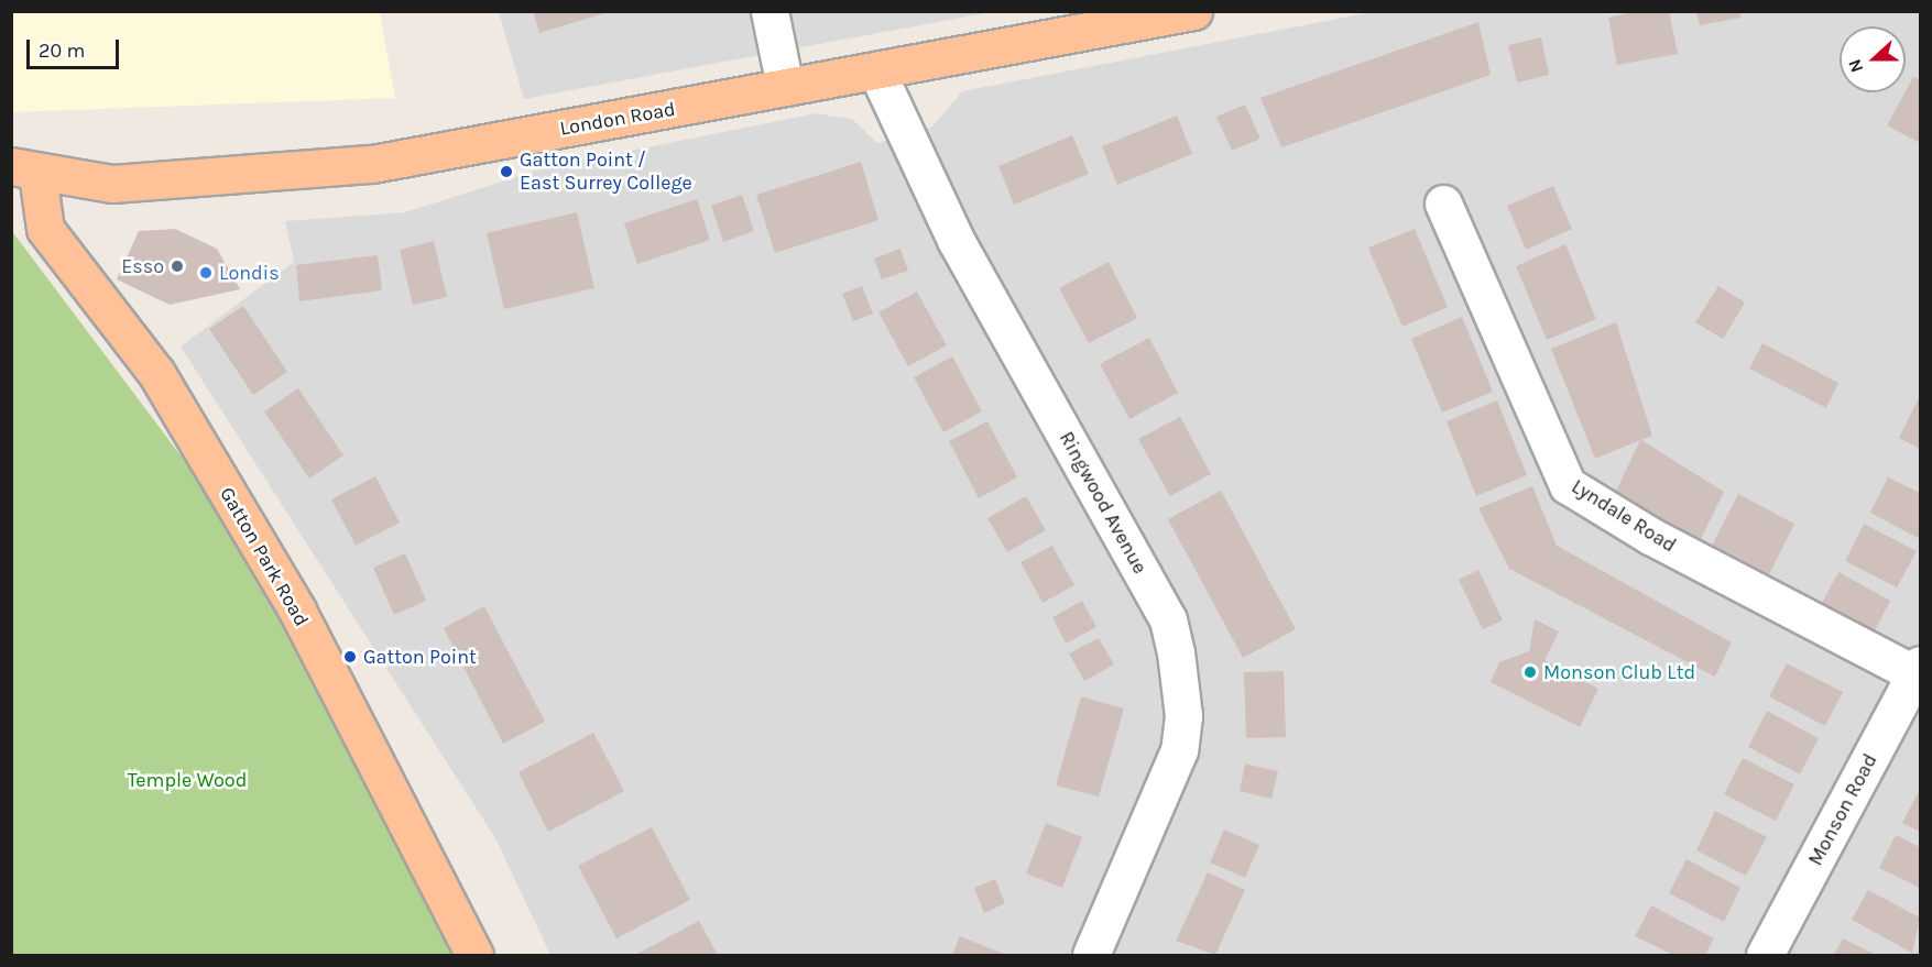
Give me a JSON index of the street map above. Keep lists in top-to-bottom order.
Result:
{
  "streets": {
    "main road": ["London Road", "Gatton Park Road"],
    "street": ["Ringwood Avenue", "Lyndale Road", "Monson Road"]
  },
  "crossings": [
    ["London Road", "Ringwood Avenue"],
    ["London Road", "Gatton Park Road"],
    ["Lyndale Road", "Monson Road"]
  ],
  "parks": ["Temple Wood"],
  "places": [
    "Gatton Point / East Surrey College",
    "Esso",
    "Londis",
    "Gatton Point",
    "Monson Club Ltd"
  ],
  "scale_bar": "20 m",
  "north": "left"
}
